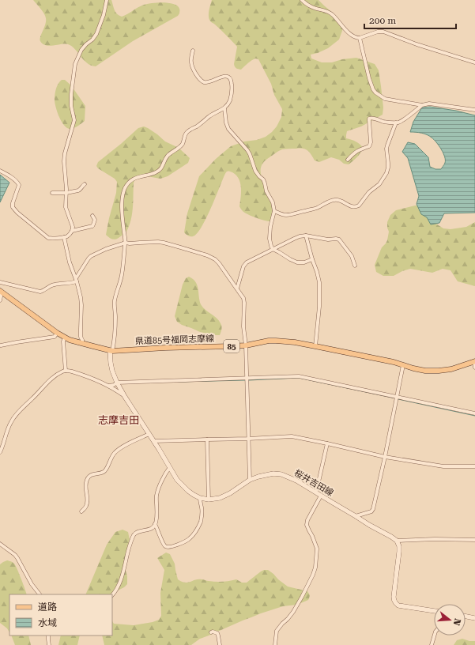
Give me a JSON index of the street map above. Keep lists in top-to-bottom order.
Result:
{
  "streets": {
    "main road": ["県道85号福岡志摩線", "85", "桜井吉田線"]
  },
  "crossings": [
    ["県道85号福岡志摩線", "桜井吉田線"]
  ],
  "districts": ["志摩吉田"],
  "legend": ["道路", "水域"],
  "scale_bar": "200 m",
  "north": "right"
}
